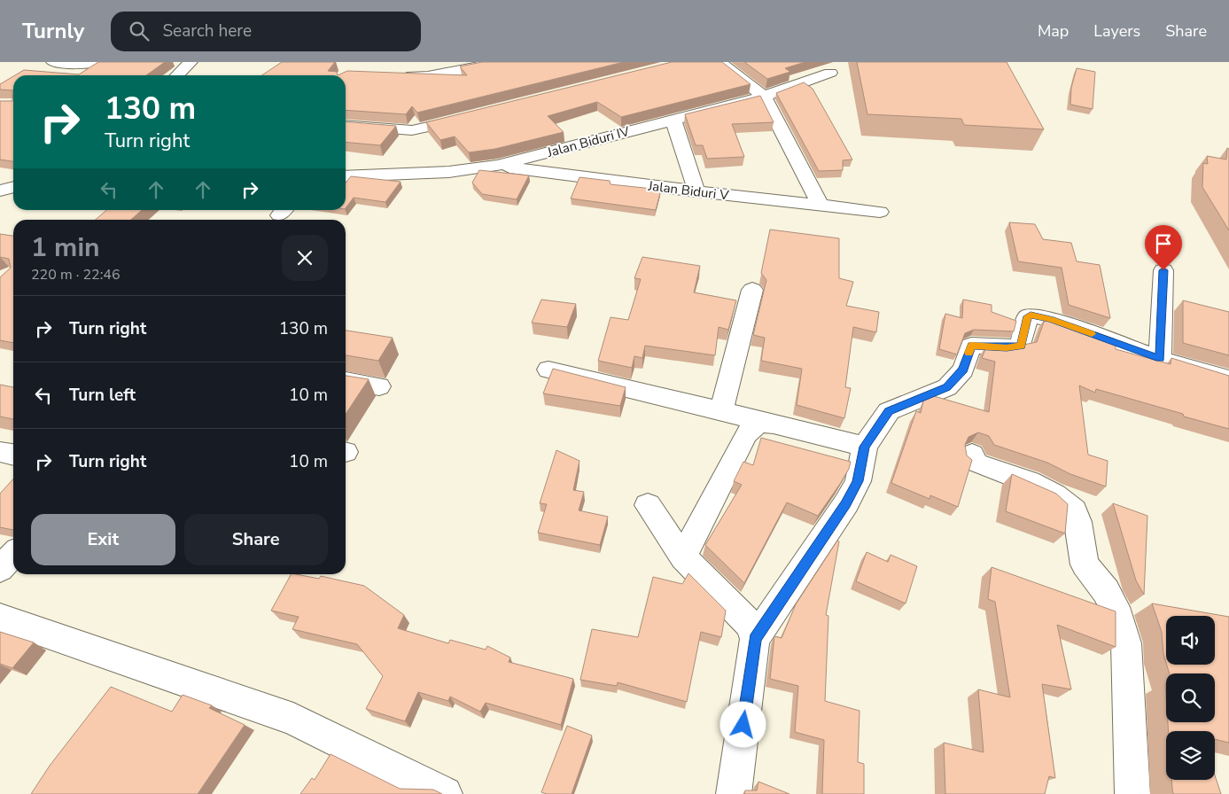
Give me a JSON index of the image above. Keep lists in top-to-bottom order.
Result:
{
  "streets": {
    "street": ["Jalan Biduri IV", "Jalan Biduri V"]
  },
  "crossings": [
    ["Jalan Biduri IV", "Jalan Biduri V"]
  ],
  "page": {
    "header": "Turnly",
    "search": "Search here",
    "nav": ["Map", "Layers", "Share"],
    "turn": ["130 m", "Turn right"],
    "heading": ["1 min", "220 m · 22:46"],
    "list": [
      {
        "name": "Turn right",
        "value": "130 m"
      },
      {
        "name": "Turn left",
        "value": "10 m"
      },
      {
        "name": "Turn right",
        "value": "10 m"
      }
    ],
    "buttons": ["Exit", "Share"]
  }
}
